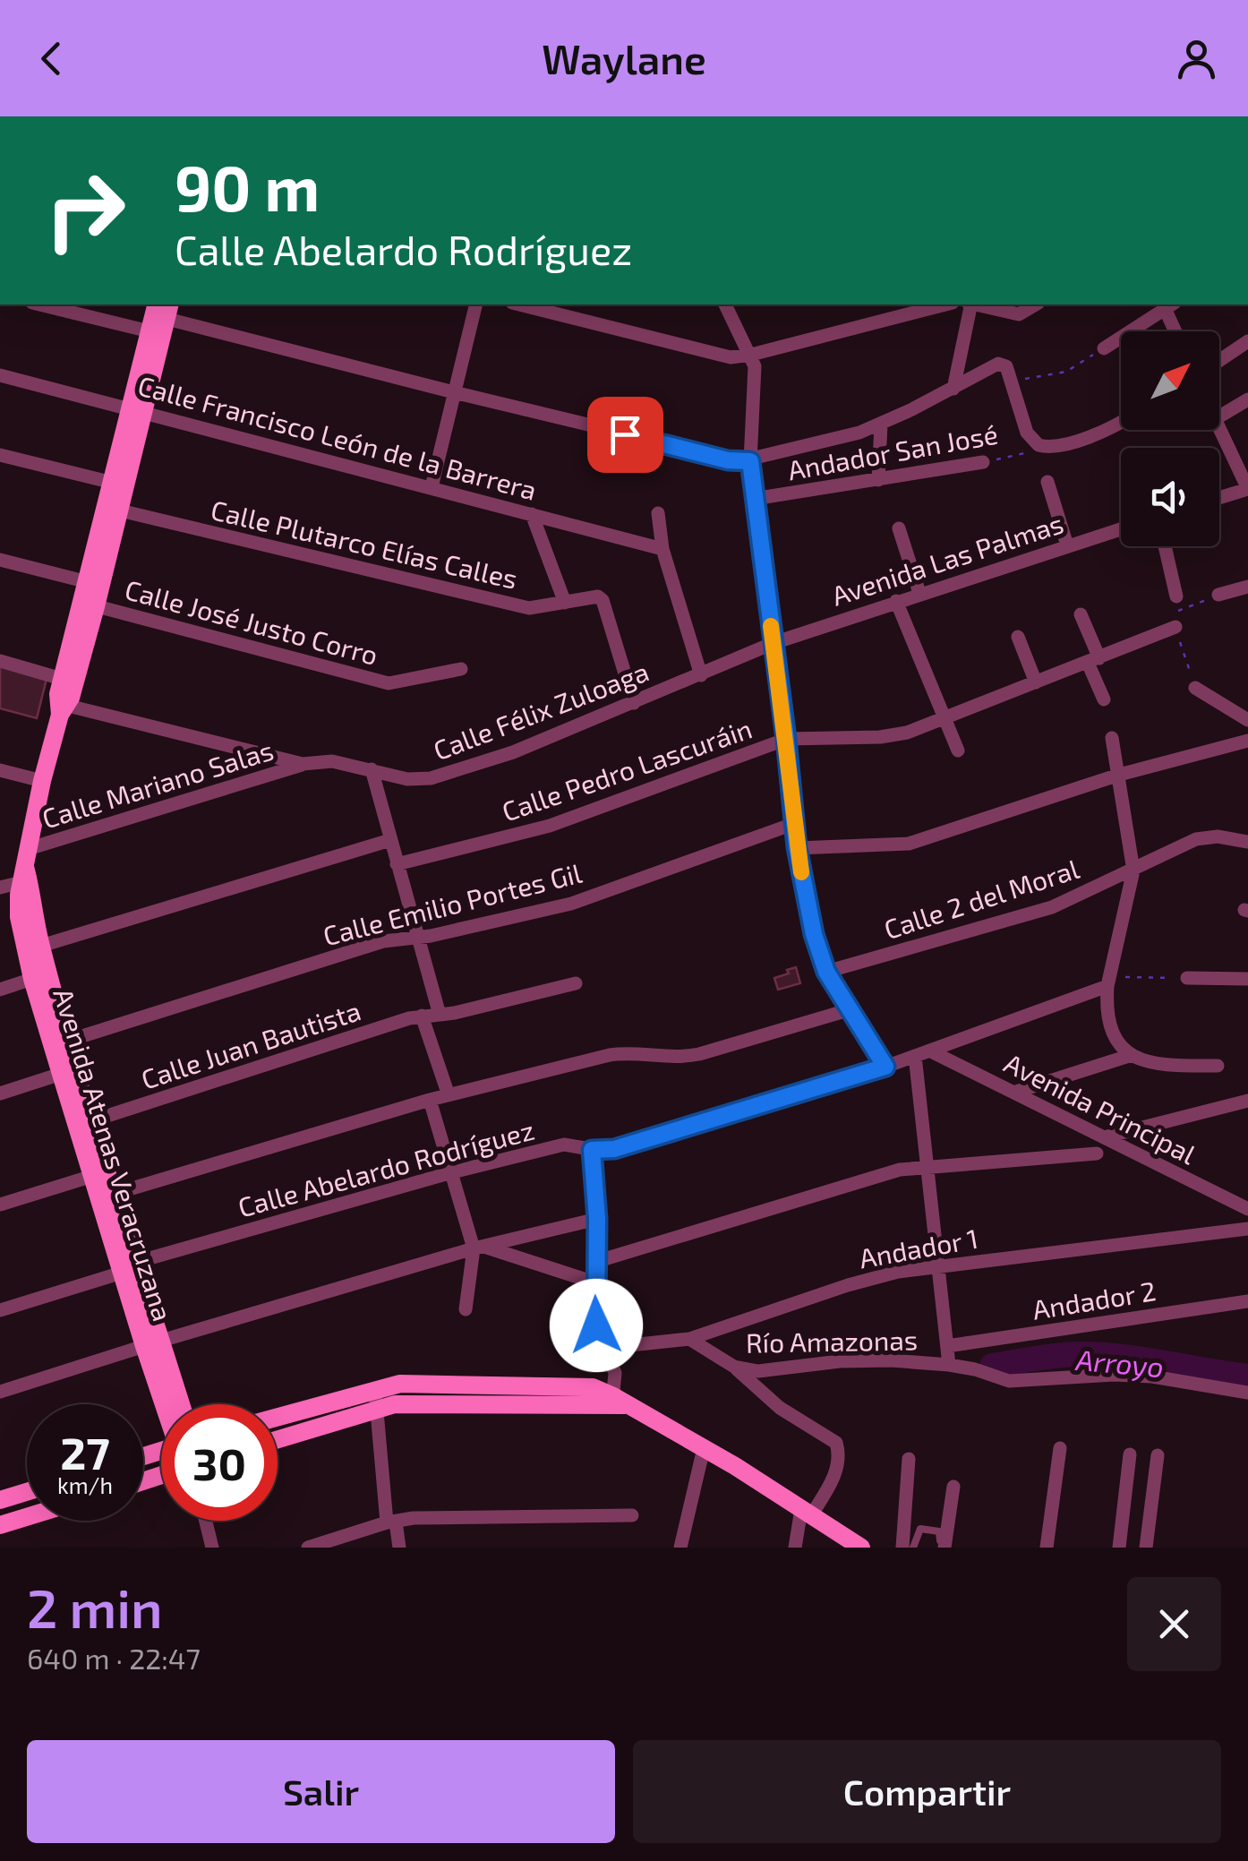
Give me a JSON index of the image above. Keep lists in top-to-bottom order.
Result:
{
  "streets": {
    "main road": ["Avenida Atenas Veracruzana"],
    "street": [
      "Calle Francisco León de la Barrera",
      "Andador San José",
      "Calle Plutarco Elías Calles",
      "Avenida Las Palmas",
      "Calle José Justo Corro",
      "Calle Félix Zuloaga",
      "Calle Pedro Lascuráin",
      "Calle Mariano Salas",
      "Calle 2 del Moral",
      "Calle Emilio Portes Gil",
      "Calle Juan Bautista",
      "Avenida Principal",
      "Calle Abelardo Rodríguez",
      "Andador 1",
      "Andador 2",
      "Río Amazonas"
    ]
  },
  "crossings": [
    ["Calle Francisco León de la Barrera", "Avenida Atenas Veracruzana"],
    ["Calle Plutarco Elías Calles", "Calle Félix Zuloaga"],
    ["Calle Plutarco Elías Calles", "Avenida Atenas Veracruzana"],
    ["Avenida Las Palmas", "Calle Félix Zuloaga"],
    ["Calle José Justo Corro", "Avenida Atenas Veracruzana"],
    ["Calle Félix Zuloaga", "Calle Mariano Salas"],
    ["Calle Félix Zuloaga", "Avenida Atenas Veracruzana"],
    ["Calle Mariano Salas", "Avenida Atenas Veracruzana"],
    ["Calle Emilio Portes Gil", "Avenida Atenas Veracruzana"],
    ["Calle Juan Bautista", "Avenida Atenas Veracruzana"],
    ["Avenida Principal", "Calle Abelardo Rodríguez"],
    ["Avenida Atenas Veracruzana", "Calle Abelardo Rodríguez"],
    ["Andador 1", "Río Amazonas"]
  ],
  "water": ["Arroyo"],
  "north": "top right",
  "page": {
    "header": "Waylane",
    "turn": ["90 m", "Calle Abelardo Rodríguez"],
    "speed": "27 km/h",
    "limit": "30",
    "heading": ["2 min", "640 m · 22:47"],
    "buttons": ["Salir", "Compartir"]
  }
}
